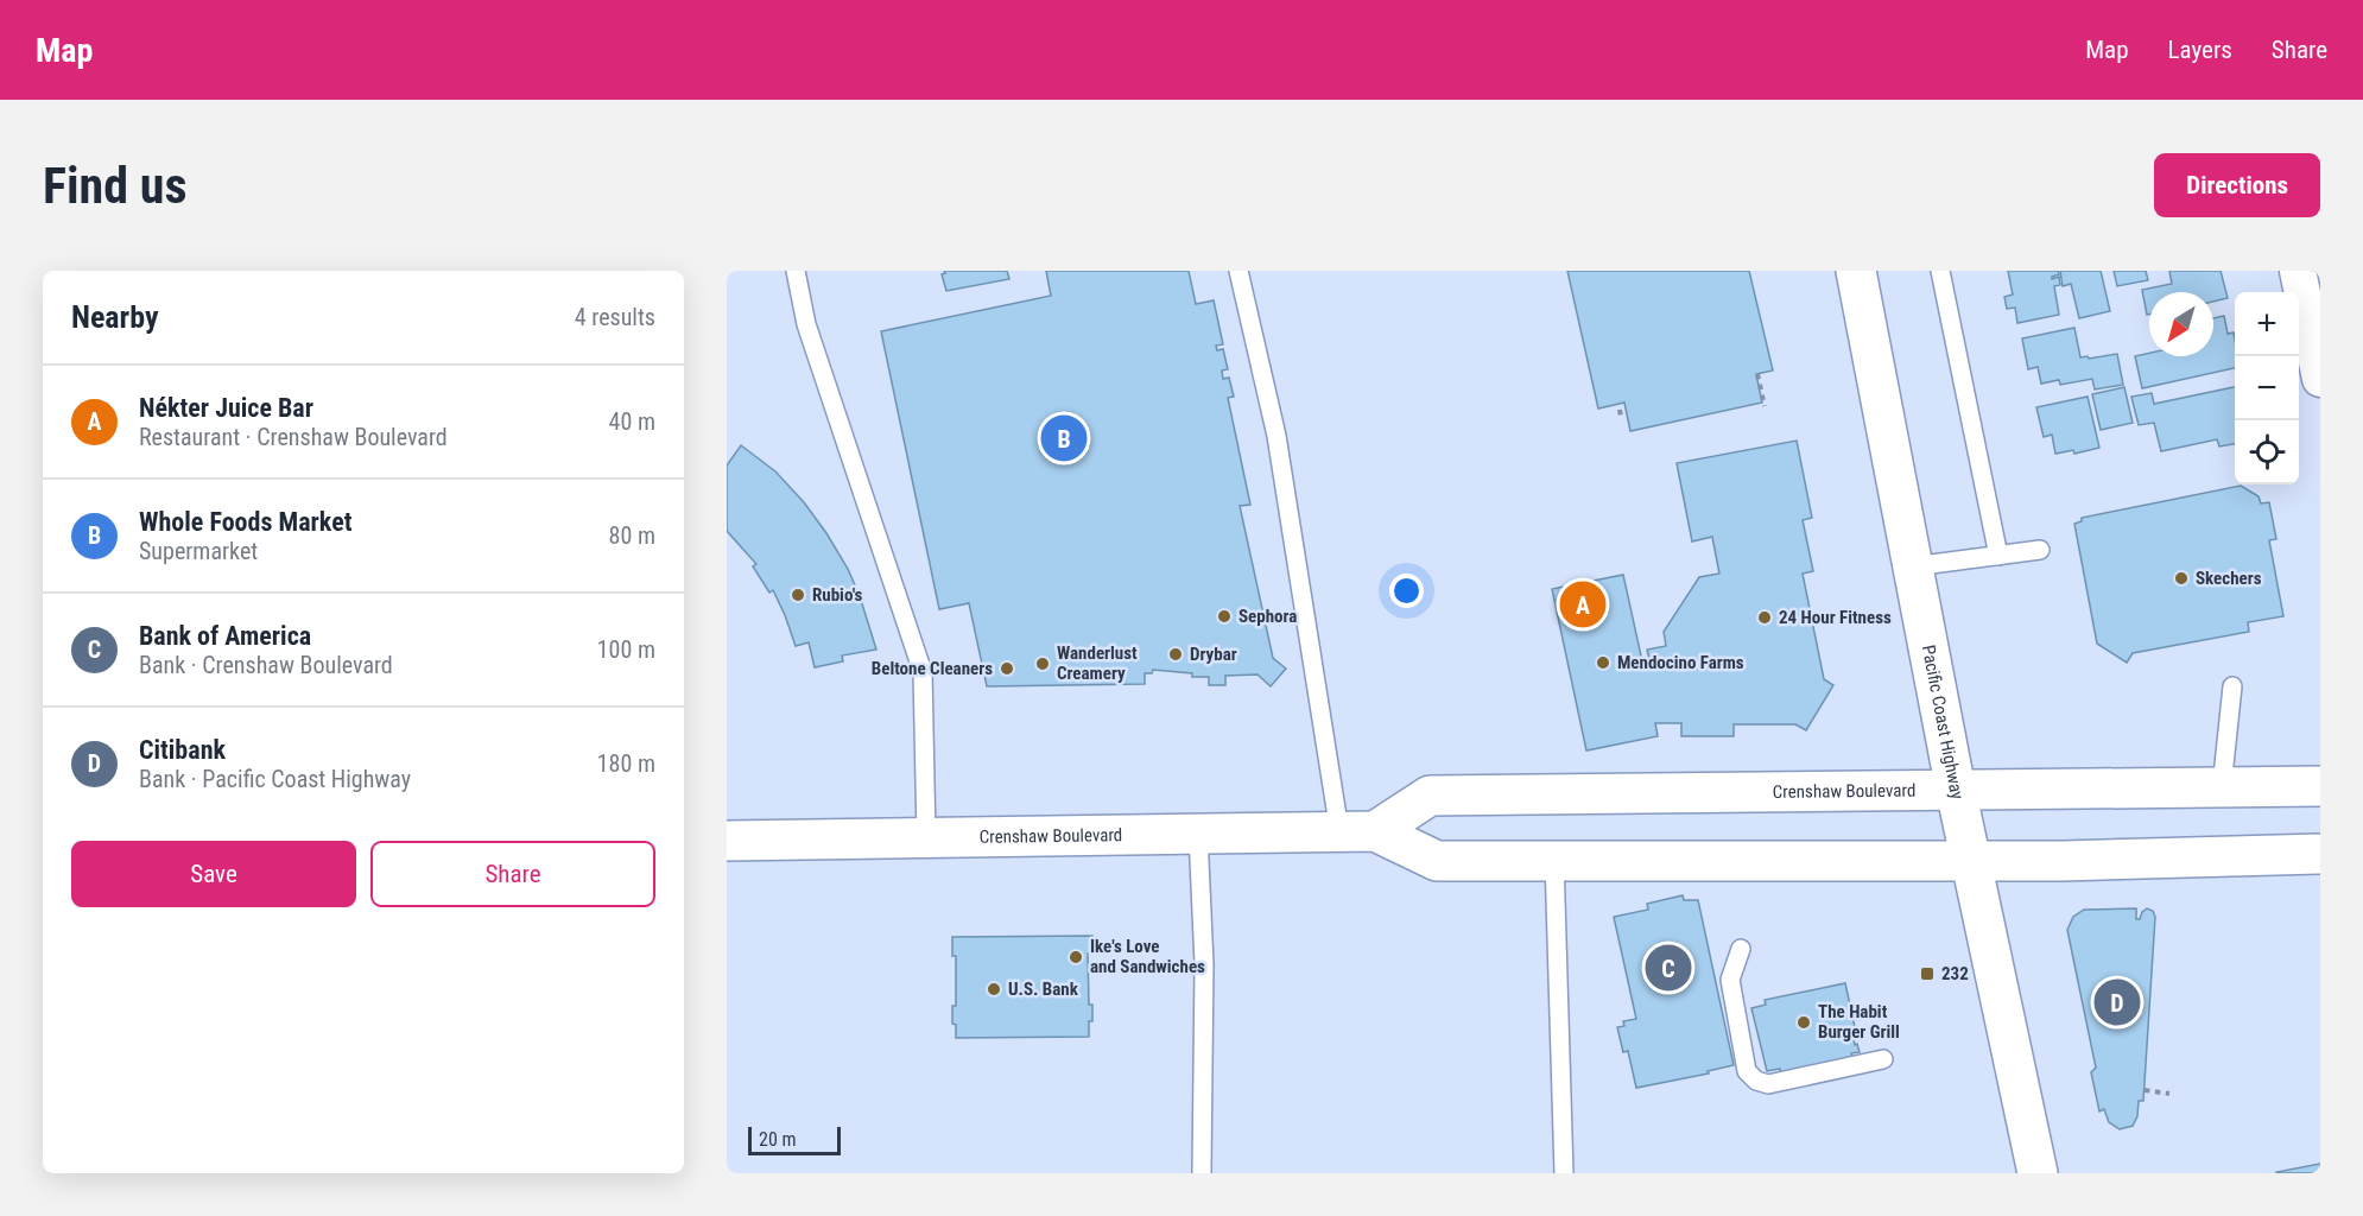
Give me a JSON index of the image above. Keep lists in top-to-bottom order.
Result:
{
  "streets": {
    "main road": ["Pacific Coast Highway", "Crenshaw Boulevard"]
  },
  "crossings": [
    ["Pacific Coast Highway", "Crenshaw Boulevard"]
  ],
  "places": {
    "other": [
      "Skechers",
      "Rubio's",
      "Sephora",
      "24 Hour Fitness",
      "Drybar",
      "Mendocino Farms",
      "Wanderlust Creamery",
      "Beltone Cleaners",
      "Ike's Love and Sandwiches",
      "U.S. Bank",
      "The Habit Burger Grill"
    ],
    "transit": ["232"]
  },
  "scale_bar": "20 m",
  "north": "bottom left",
  "page": {
    "header": "Map",
    "nav": ["Map", "Layers", "Share"],
    "buttons": [
      "Directions",
      ["Save", "Share"]
    ],
    "title": "Find us",
    "heading": ["Nearby", "4 results"],
    "map_buttons": ["+", "−"],
    "list": [
      {
        "mark": "A",
        "name": "Nékter Juice Bar",
        "note": "Restaurant · Crenshaw Boulevard",
        "value": "40 m"
      },
      {
        "mark": "B",
        "name": "Whole Foods Market",
        "note": "Supermarket",
        "value": "80 m"
      },
      {
        "mark": "C",
        "name": "Bank of America",
        "note": "Bank · Crenshaw Boulevard",
        "value": "100 m"
      },
      {
        "mark": "D",
        "name": "Citibank",
        "note": "Bank · Pacific Coast Highway",
        "value": "180 m"
      }
    ],
    "pins": [
      "B",
      "A",
      "C",
      "D"
    ],
    "scale": "20 m"
  }
}
